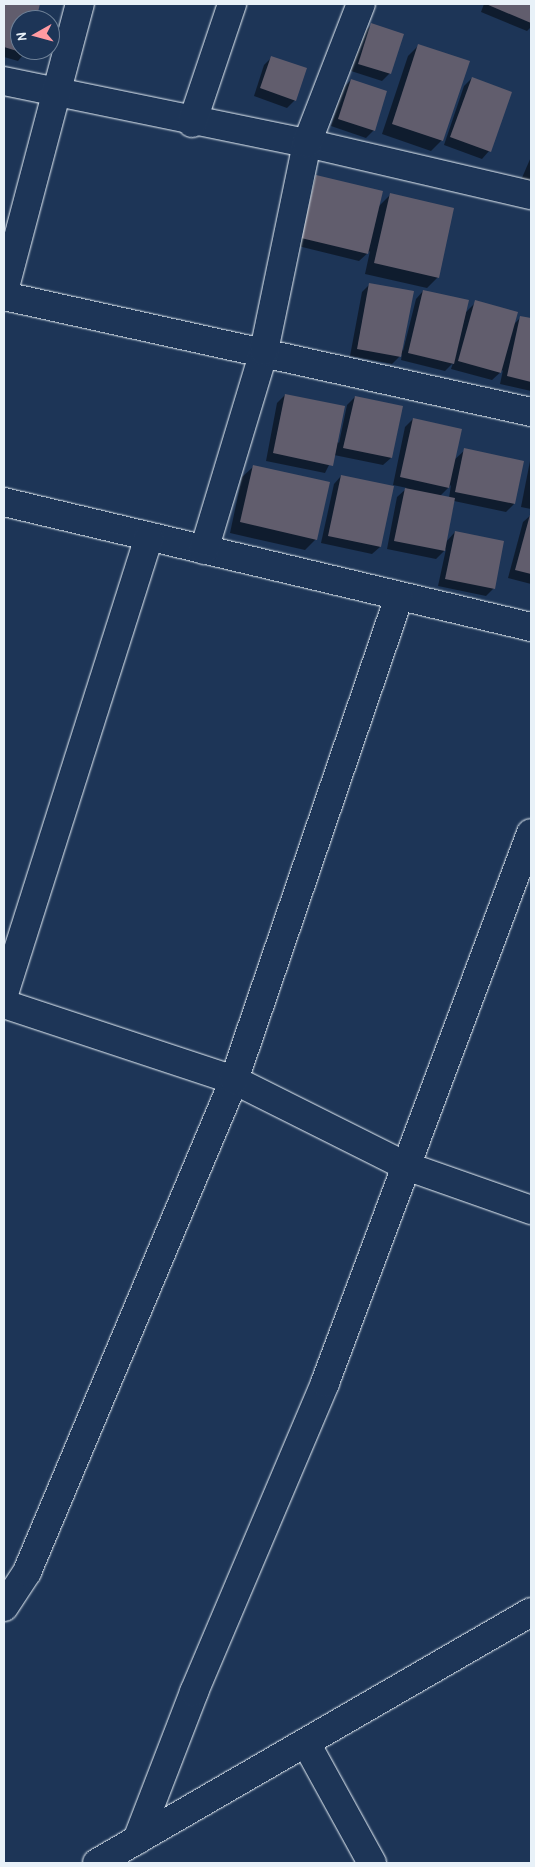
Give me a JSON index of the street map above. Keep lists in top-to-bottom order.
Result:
{
  "north": "left"
}
